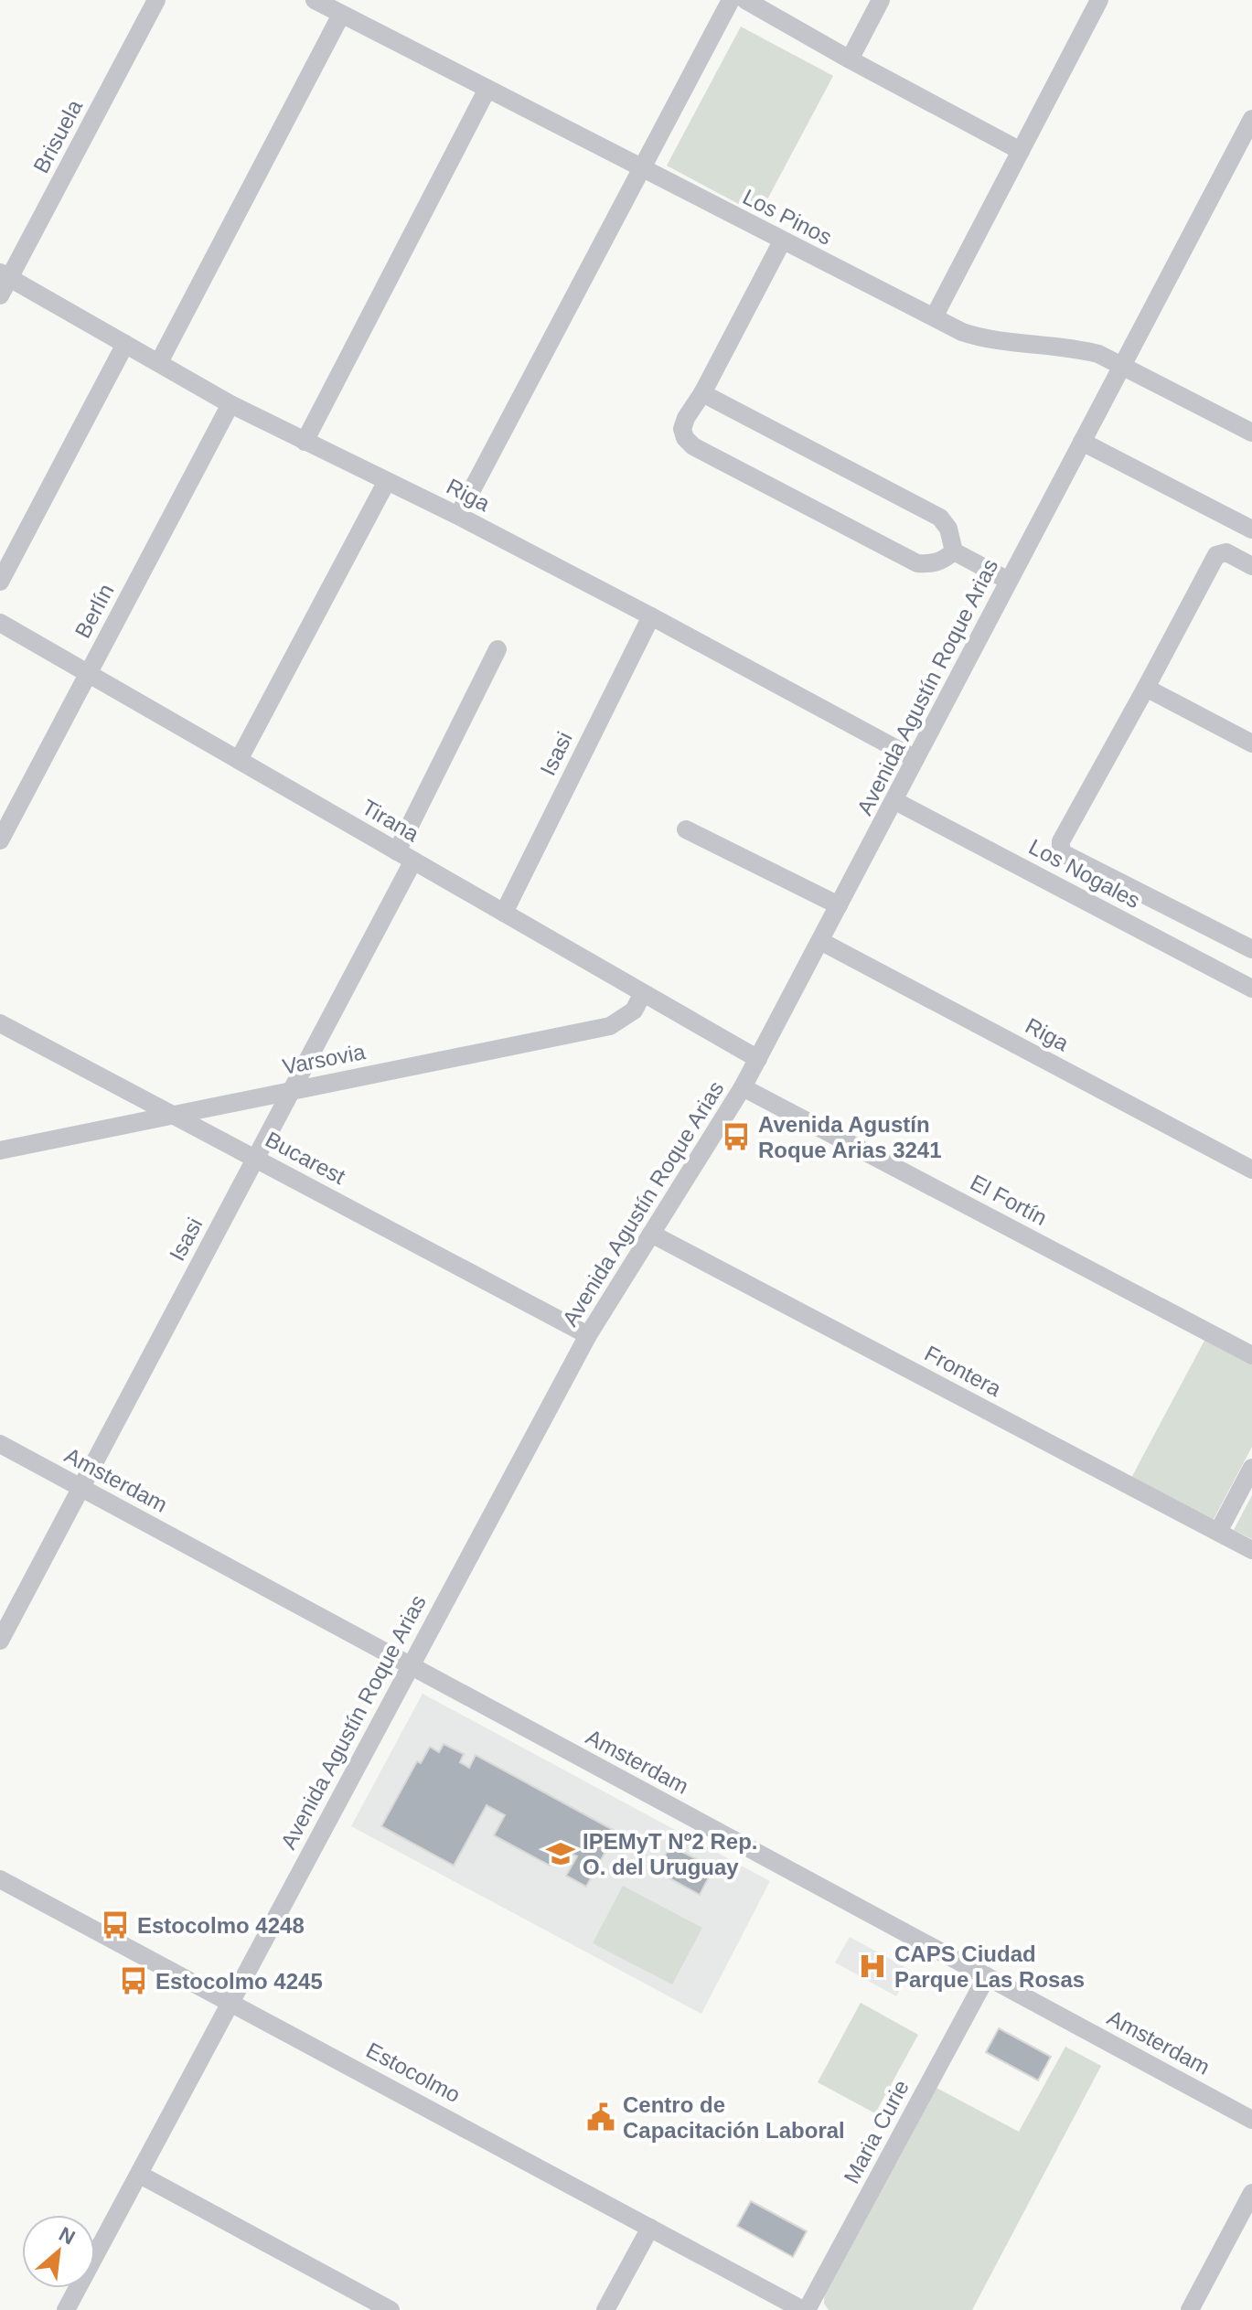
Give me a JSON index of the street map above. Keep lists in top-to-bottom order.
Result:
{
  "streets": {
    "street": [
      "Brisuela",
      "Los Pinos",
      "Riga",
      "Berlín",
      "Avenida Agustín Roque Arias",
      "Isasi",
      "Tirana",
      "Los Nogales",
      "Varsovia",
      "Bucarest",
      "El Fortín",
      "Frontera",
      "Amsterdam",
      "Estocolmo",
      "Maria Curie"
    ]
  },
  "crossings": [
    ["Brisuela", "Riga"],
    ["Los Pinos", "Avenida Agustín Roque Arias"],
    ["Riga", "Berlín"],
    ["Riga", "Avenida Agustín Roque Arias"],
    ["Riga", "Isasi"],
    ["Berlín", "Tirana"],
    ["Avenida Agustín Roque Arias", "Tirana"],
    ["Avenida Agustín Roque Arias", "Los Nogales"],
    ["Avenida Agustín Roque Arias", "Bucarest"],
    ["Avenida Agustín Roque Arias", "El Fortín"],
    ["Avenida Agustín Roque Arias", "Frontera"],
    ["Avenida Agustín Roque Arias", "Amsterdam"],
    ["Avenida Agustín Roque Arias", "Estocolmo"],
    ["Isasi", "Tirana"],
    ["Isasi", "Varsovia"],
    ["Isasi", "Bucarest"],
    ["Isasi", "Amsterdam"],
    ["Tirana", "Varsovia"],
    ["Varsovia", "Bucarest"],
    ["Amsterdam", "Maria Curie"],
    ["Estocolmo", "Maria Curie"]
  ],
  "places": {
    "bus stop": ["Avenida Agustín Roque Arias 3241", "Estocolmo 4248", "Estocolmo 4245"],
    "school or university": ["IPEMyT Nº2 Rep. O. del Uruguay"],
    "hospital": ["CAPS Ciudad Parque Las Rosas"],
    "public building": ["Centro de Capacitación Laboral"]
  },
  "north": "top right"
}
